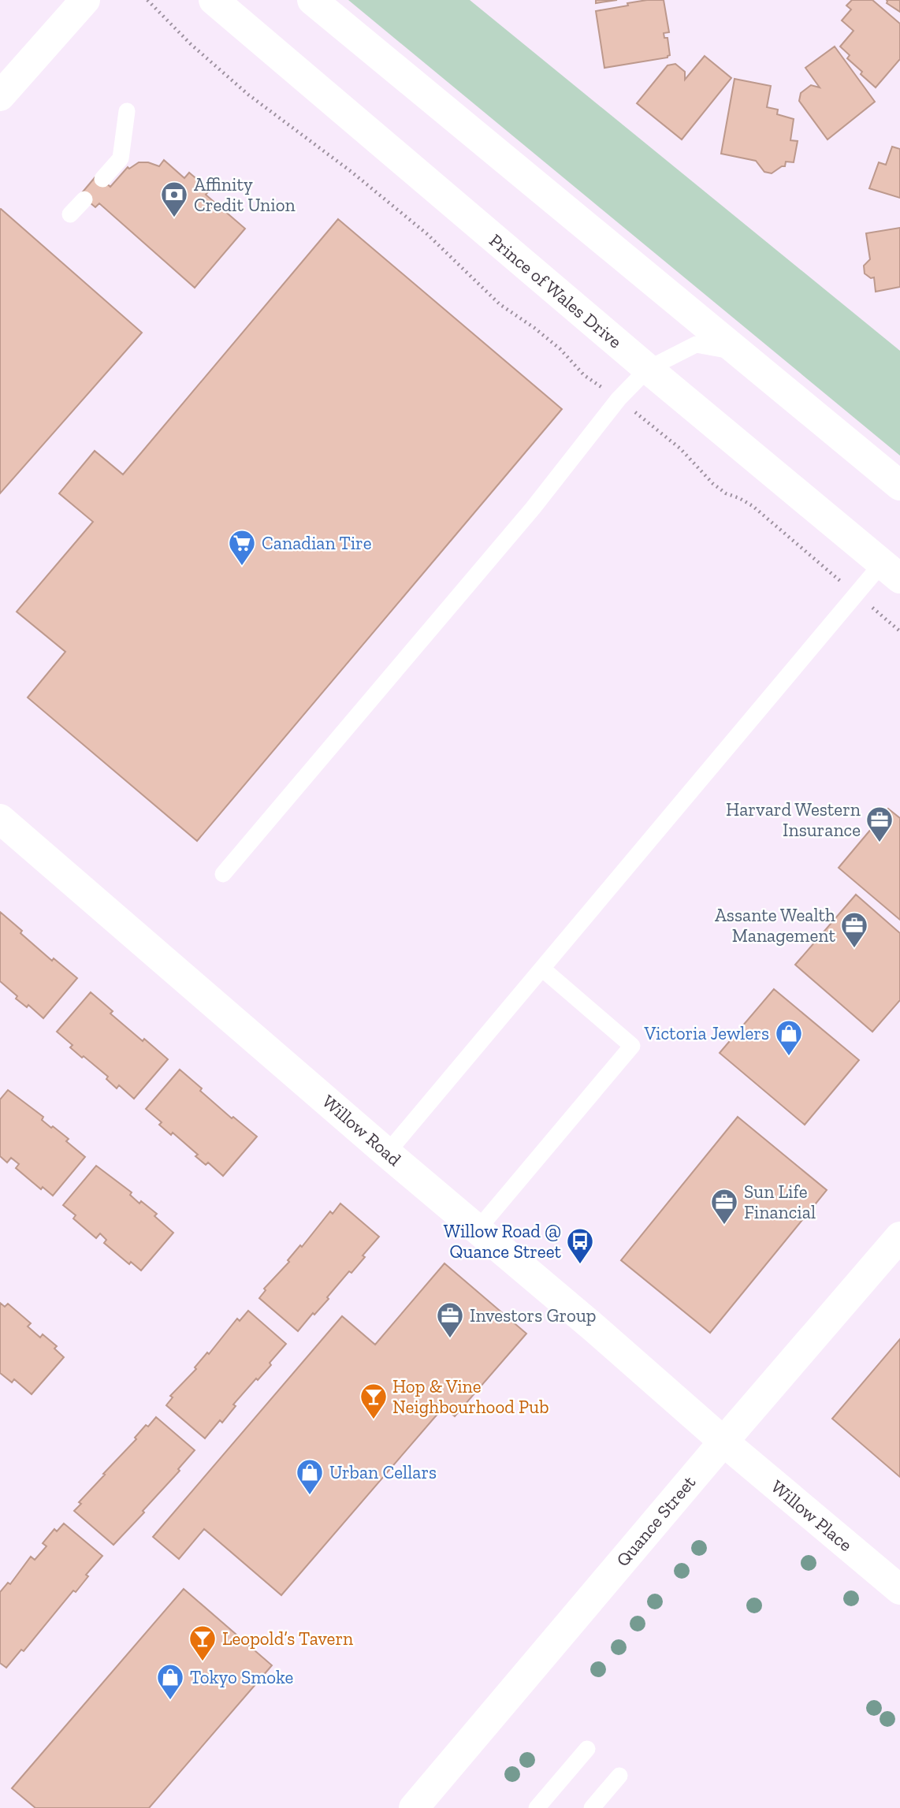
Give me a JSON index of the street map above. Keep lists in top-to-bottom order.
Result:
{
  "streets": {
    "street": [
      "Prince of Wales Drive",
      "Willow Road",
      "Willow Place",
      "Quance Street"
    ]
  },
  "crossings": [
    ["Willow Road", "Willow Place"],
    ["Willow Road", "Quance Street"],
    ["Willow Place", "Quance Street"]
  ],
  "places": {
    "bank": ["Affinity Credit Union"],
    "supermarket": ["Canadian Tire"],
    "office": [
      "Harvard Western Insurance",
      "Assante Wealth Management",
      "Sun Life Financial",
      "Investors Group"
    ],
    "shop": ["Victoria Jewlers", "Urban Cellars", "Tokyo Smoke"],
    "bus stop": ["Willow Road @ Quance Street"],
    "bar": ["Hop & Vine Neighbourhood Pub", "Leopold’s Tavern"]
  }
}
